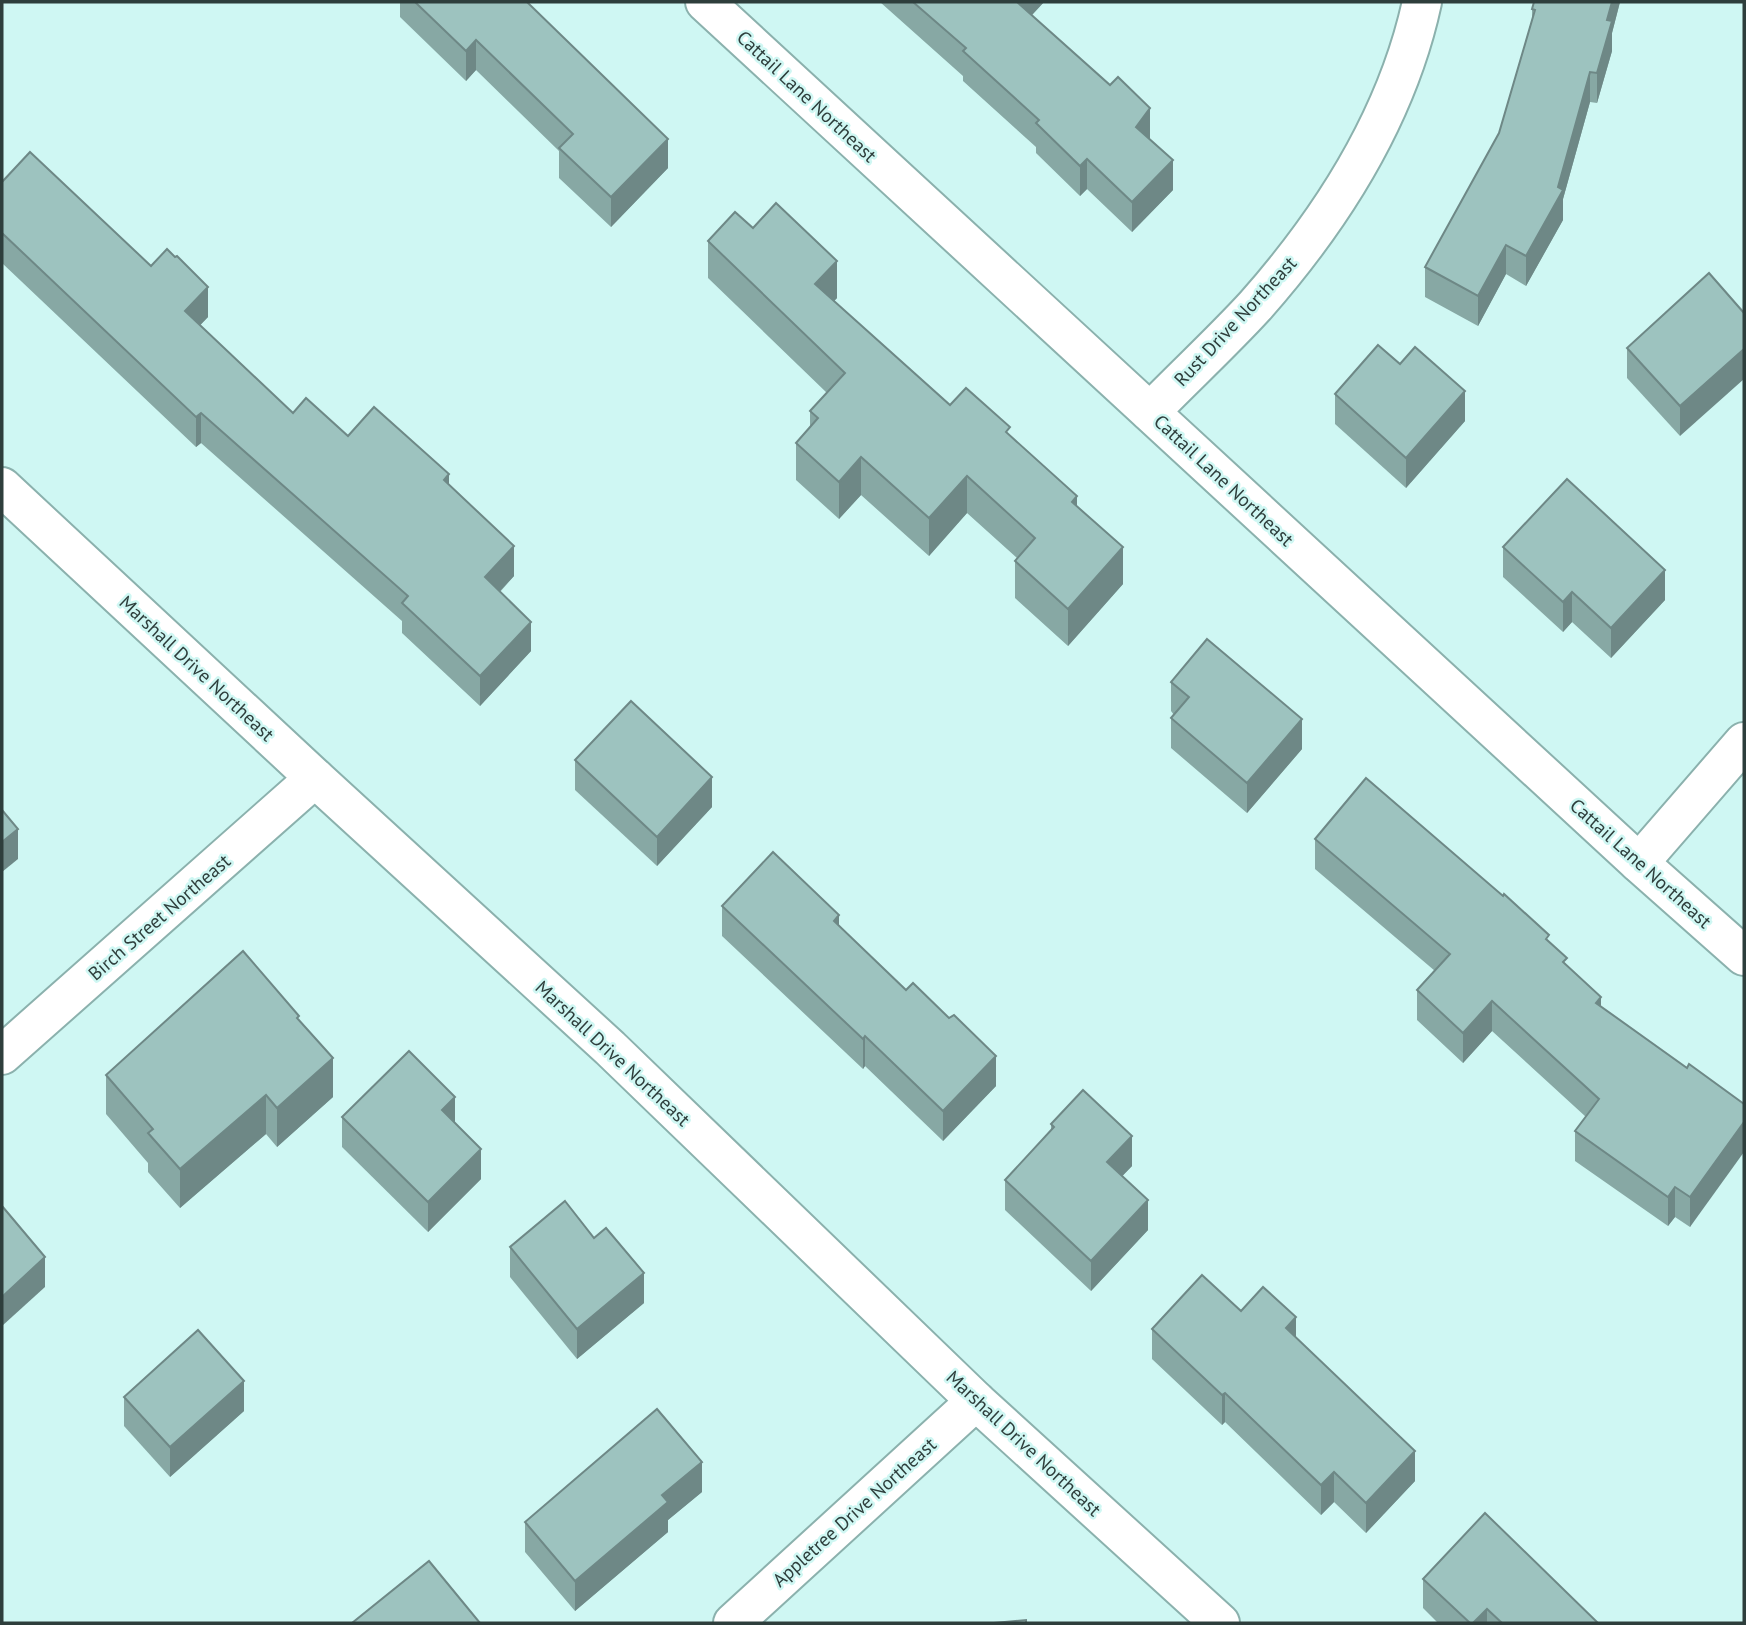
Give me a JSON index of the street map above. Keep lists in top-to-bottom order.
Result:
{
  "streets": {
    "street": [
      "Cattail Lane Northeast",
      "Rust Drive Northeast",
      "Marshall Drive Northeast",
      "Birch Street Northeast",
      "Appletree Drive Northeast"
    ]
  },
  "crossings": [
    ["Cattail Lane Northeast", "Rust Drive Northeast"],
    ["Marshall Drive Northeast", "Birch Street Northeast"],
    ["Marshall Drive Northeast", "Appletree Drive Northeast"]
  ]
}
